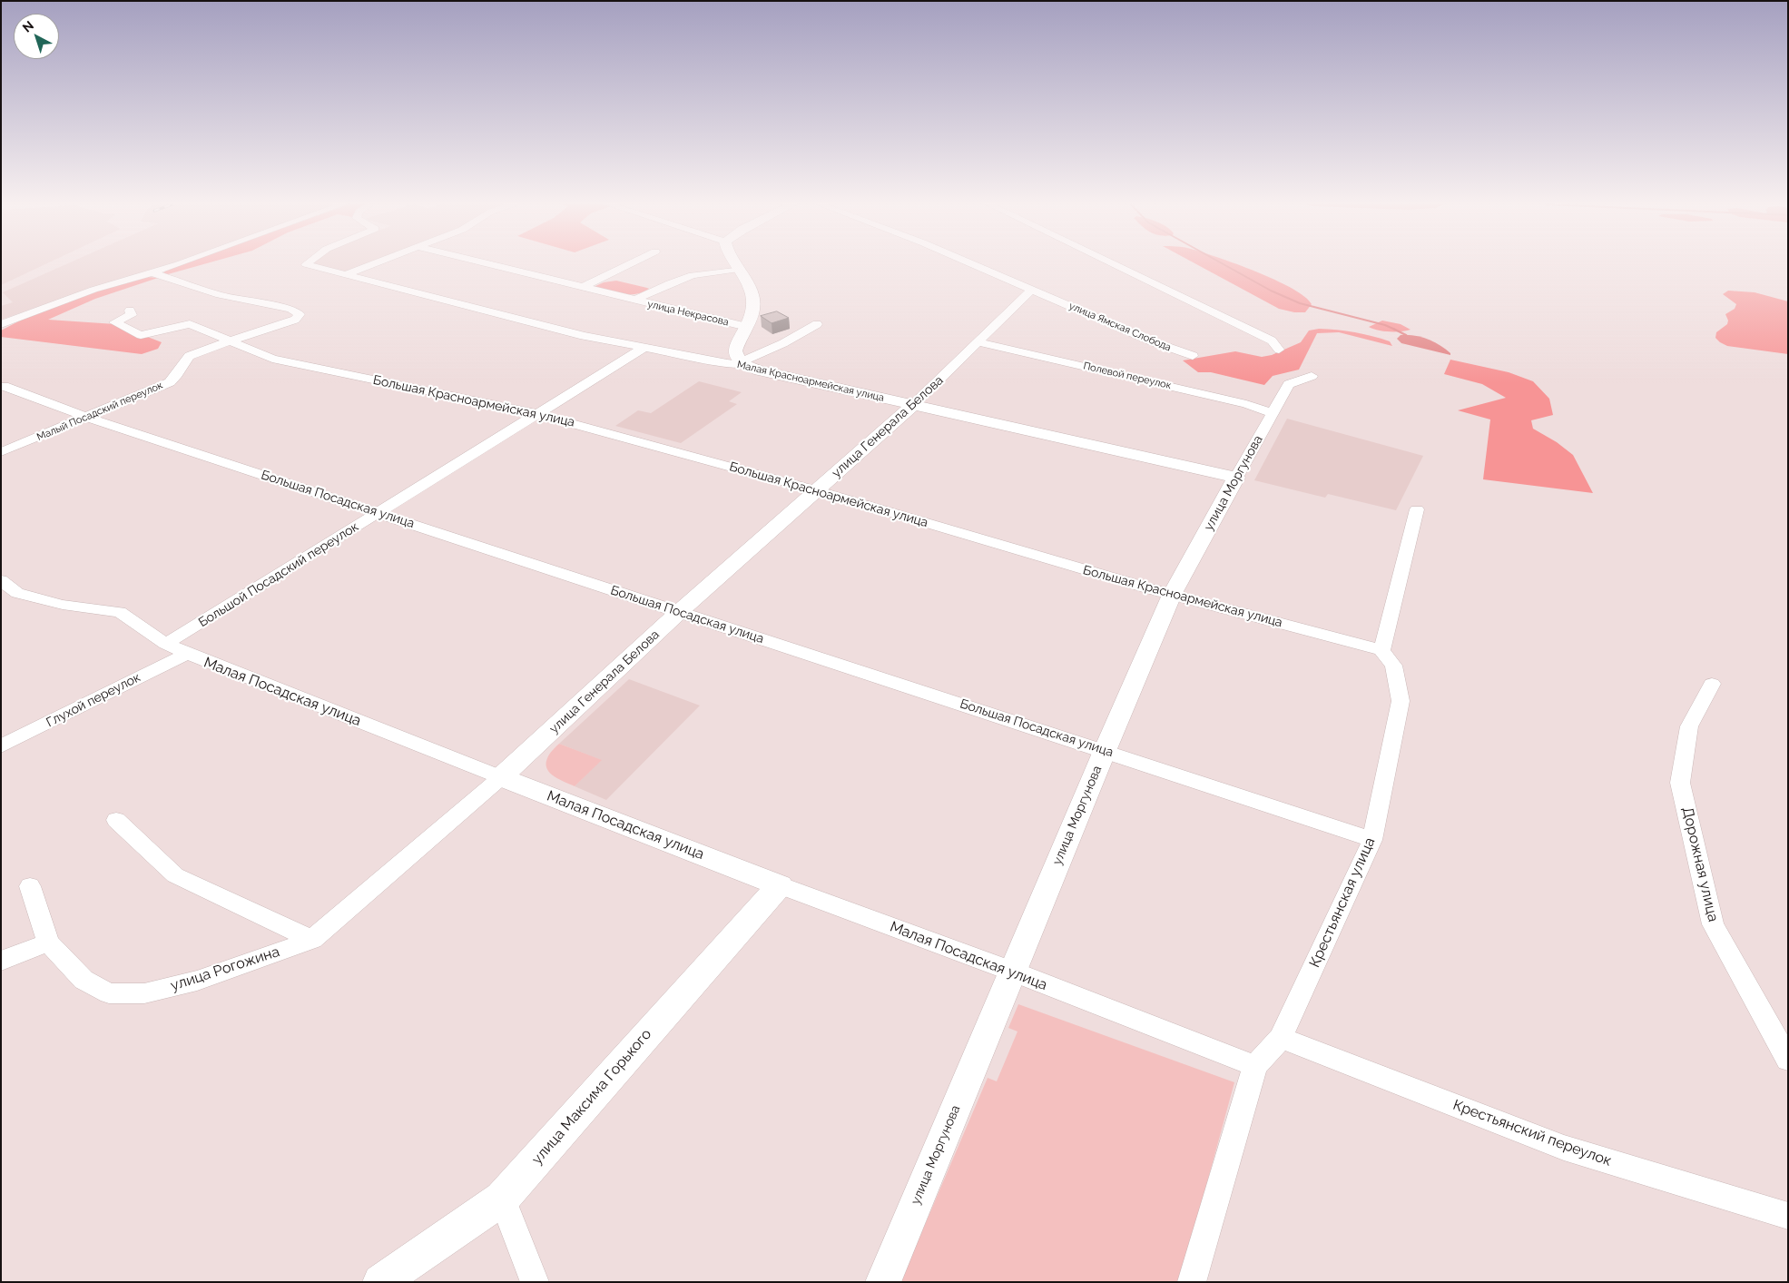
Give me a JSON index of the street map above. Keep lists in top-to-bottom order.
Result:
{
  "streets": {
    "main road": [
      "Малая Красноармейская улица",
      "улица Генерала Белова",
      "улица Моргунова",
      "Малая Посадская улица",
      "улица Максима Горького"
    ],
    "street": [
      "улица Некрасова",
      "улица Ямская Слобода",
      "Полевой переулок",
      "Большая Красноармейская улица",
      "Малый Посадский переулок",
      "Большая Посадская улица",
      "Большой Посадский переулок",
      "Глухой переулок",
      "Дорожная улица",
      "Крестьянская улица",
      "улица Рогожина",
      "Крестьянский переулок"
    ]
  },
  "crossings": [
    ["улица Ямская Слобода", "улица Генерала Белова"],
    ["Полевой переулок", "улица Генерала Белова"],
    ["Полевой переулок", "улица Моргунова"],
    ["Малая Красноармейская улица", "улица Генерала Белова"],
    ["Малая Красноармейская улица", "улица Моргунова"],
    ["Малая Красноармейская улица", "Большой Посадский переулок"],
    ["Большая Красноармейская улица", "Малый Посадский переулок"],
    ["Большая Красноармейская улица", "улица Генерала Белова"],
    ["Большая Красноармейская улица", "улица Моргунова"],
    ["Большая Красноармейская улица", "Большой Посадский переулок"],
    ["Большая Красноармейская улица", "Крестьянская улица"],
    ["Малый Посадский переулок", "Большая Посадская улица"],
    ["улица Генерала Белова", "Большая Посадская улица"],
    ["улица Генерала Белова", "Малая Посадская улица"],
    ["улица Генерала Белова", "улица Рогожина"],
    ["улица Моргунова", "Большая Посадская улица"],
    ["улица Моргунова", "Малая Посадская улица"],
    ["Большая Посадская улица", "Большой Посадский переулок"],
    ["Большая Посадская улица", "Крестьянская улица"],
    ["Большой Посадский переулок", "Малая Посадская улица"],
    ["Малая Посадская улица", "Глухой переулок"],
    ["Малая Посадская улица", "Крестьянская улица"],
    ["Малая Посадская улица", "улица Максима Горького"],
    ["Крестьянская улица", "Крестьянский переулок"]
  ],
  "north": "top left"
}
